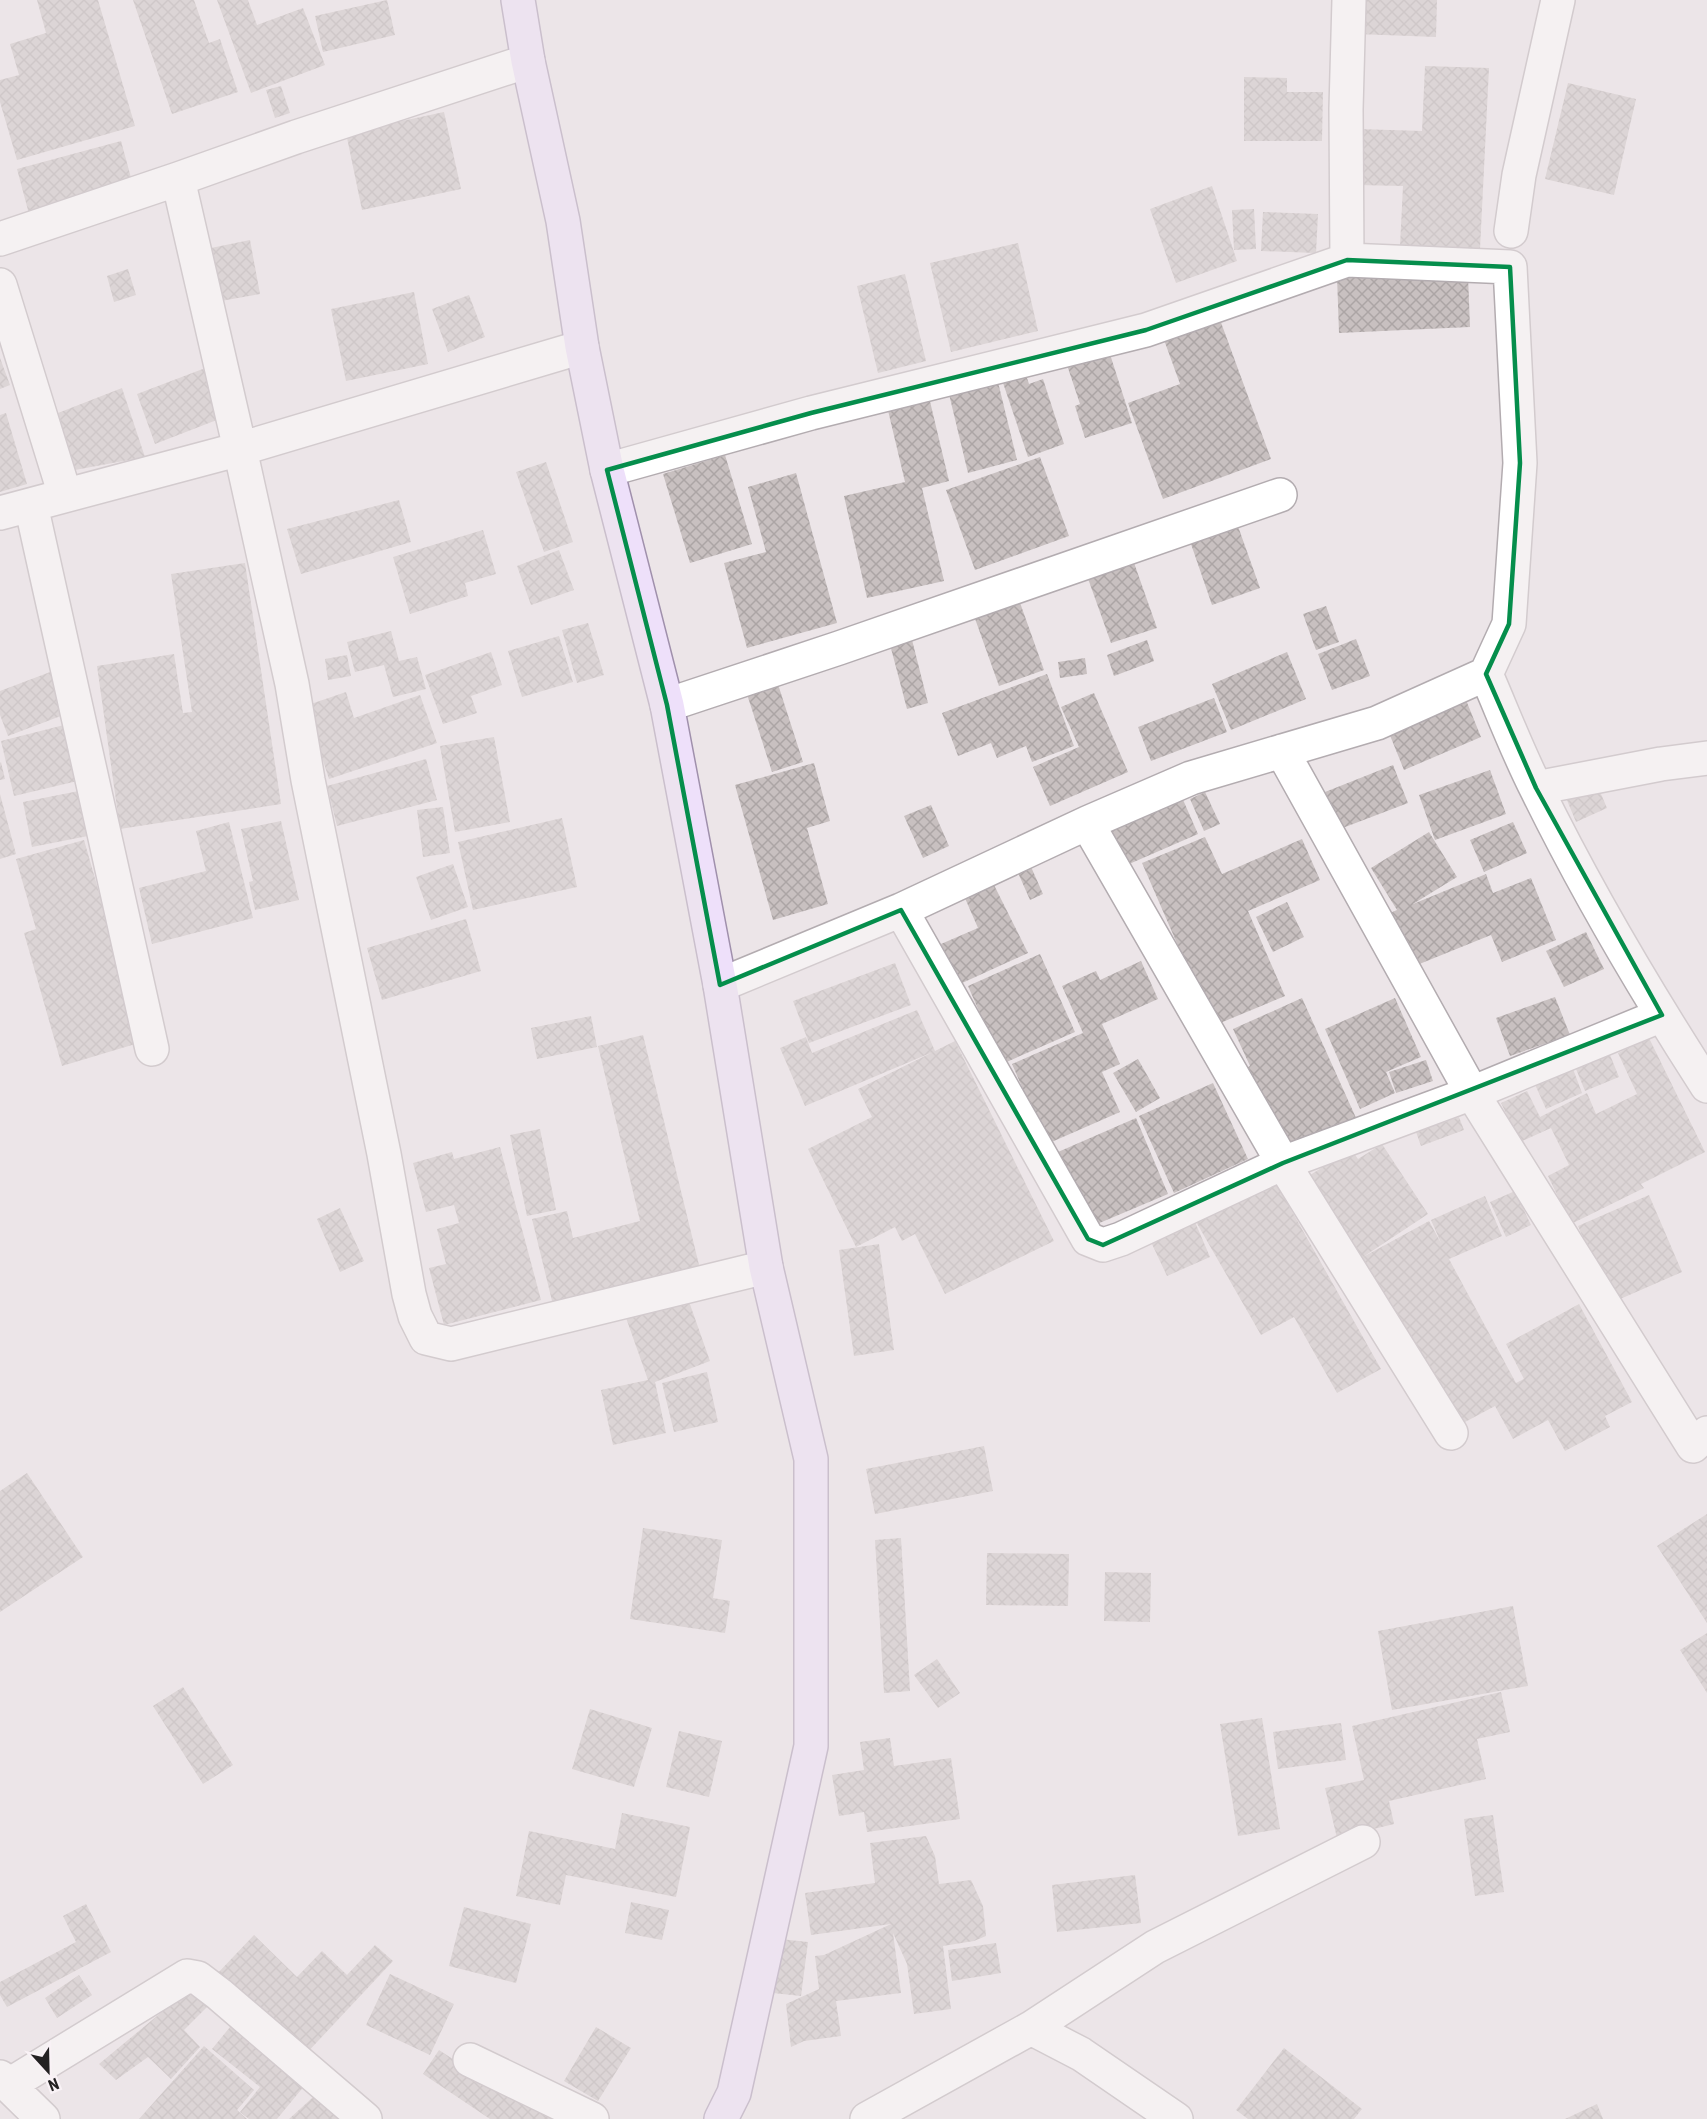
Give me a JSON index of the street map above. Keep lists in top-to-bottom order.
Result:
{
  "north": "bottom"
}
